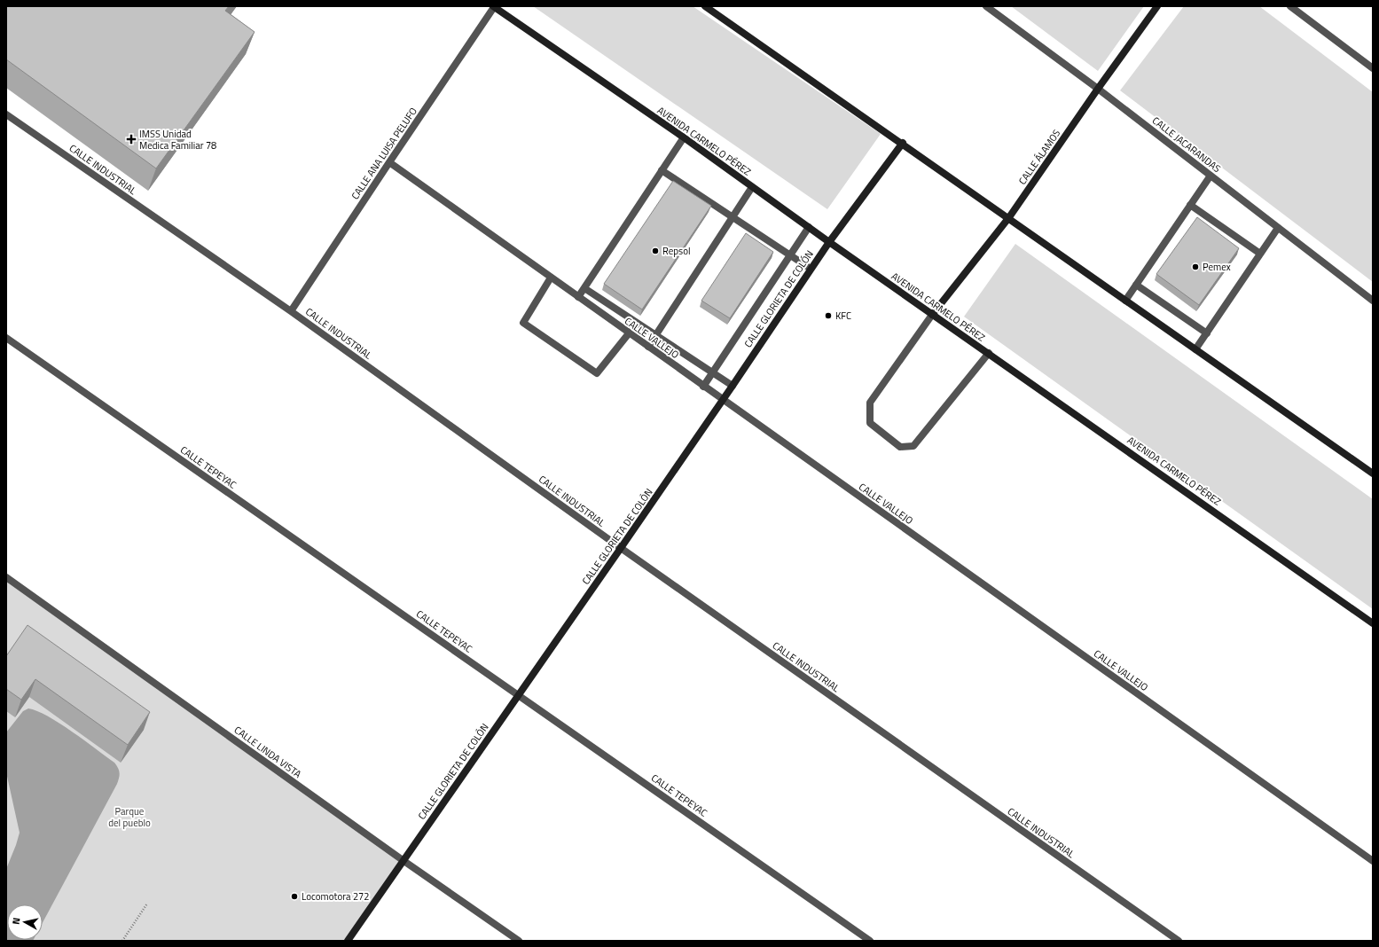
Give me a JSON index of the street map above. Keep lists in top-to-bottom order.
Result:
{
  "streets": {
    "main road": ["AVENIDA CARMELO PÉREZ", "CALLE ÁLAMOS", "CALLE GLORIETA DE COLÓN"],
    "street": [
      "CALLE JACARANDAS",
      "CALLE ANA LUISA PELUFO",
      "CALLE INDUSTRIAL",
      "CALLE VALLEJO",
      "CALLE TEPEYAC",
      "CALLE LINDA VISTA"
    ]
  },
  "crossings": [
    ["AVENIDA CARMELO PÉREZ", "CALLE ANA LUISA PELUFO"],
    ["AVENIDA CARMELO PÉREZ", "CALLE ÁLAMOS"],
    ["AVENIDA CARMELO PÉREZ", "CALLE GLORIETA DE COLÓN"],
    ["CALLE JACARANDAS", "CALLE ÁLAMOS"],
    ["CALLE ANA LUISA PELUFO", "CALLE INDUSTRIAL"],
    ["CALLE ANA LUISA PELUFO", "CALLE VALLEJO"],
    ["CALLE INDUSTRIAL", "CALLE GLORIETA DE COLÓN"],
    ["CALLE GLORIETA DE COLÓN", "CALLE VALLEJO"],
    ["CALLE GLORIETA DE COLÓN", "CALLE TEPEYAC"],
    ["CALLE GLORIETA DE COLÓN", "CALLE LINDA VISTA"]
  ],
  "parks": ["Parque del pueblo"],
  "places": {
    "health": ["IMSS Unidad Medica Familiar 78"],
    "other": [
      "Repsol",
      "Pemex",
      "KFC",
      "Locomotora 272"
    ]
  },
  "north": "left"
}
